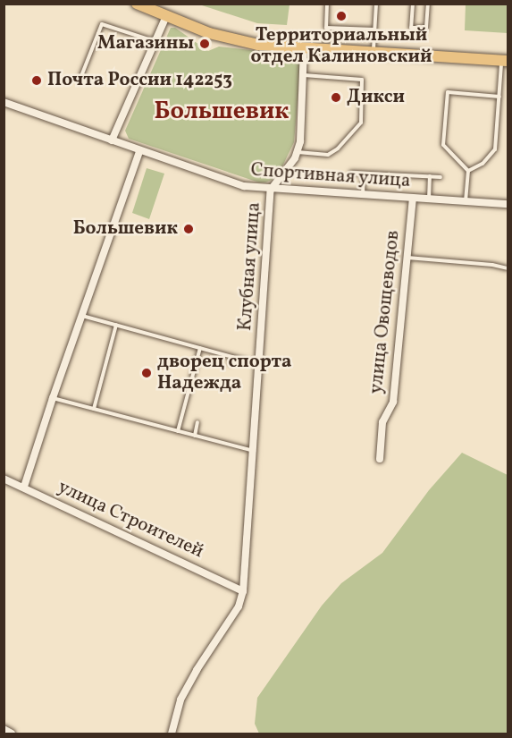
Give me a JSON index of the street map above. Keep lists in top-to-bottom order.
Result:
{
  "streets": {
    "street": [
      "Спортивная улица",
      "Клубная улица",
      "улица Овощеводов",
      "улица Строителей"
    ]
  },
  "crossings": [
    ["Спортивная улица", "Клубная улица"],
    ["Спортивная улица", "улица Овощеводов"],
    ["Клубная улица", "улица Строителей"]
  ],
  "districts": ["Большевик"],
  "places": [
    "Территориальный отдел Калиновский",
    "Магазины",
    "Почта России 142253",
    "Дикси",
    "Большевик",
    "дворец спорта Надежда"
  ]
}
